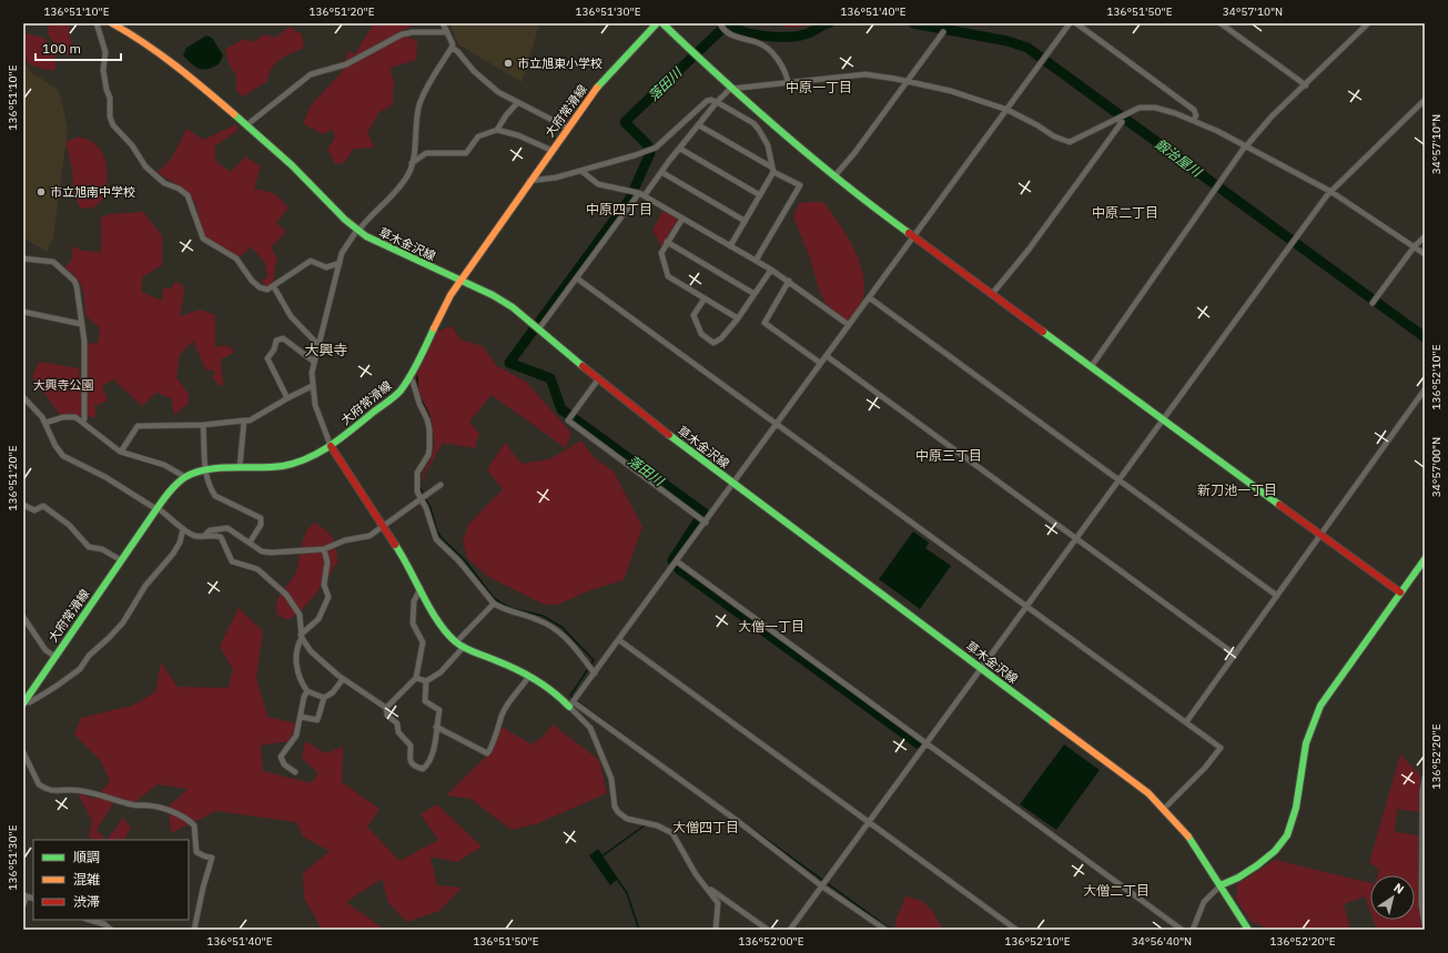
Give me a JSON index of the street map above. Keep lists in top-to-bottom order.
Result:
{
  "streets": {
    "main road": ["大府常滑線", "草木金沢線"]
  },
  "crossings": [
    ["大府常滑線", "草木金沢線"]
  ],
  "districts": [
    "中原一丁目",
    "中原四丁目",
    "中原二丁目",
    "大興寺",
    "中原三丁目",
    "新刀池一丁目",
    "大僧一丁目",
    "大僧四丁目",
    "大僧二丁目"
  ],
  "water": ["落田川", "鍛治屋川"],
  "parks": ["大興寺公園"],
  "places": ["市立旭東小学校", "市立旭南中学校"],
  "legend": ["順調", "混雑", "渋滞"],
  "scale_bar": "100 m",
  "north": "top right",
  "coordinates": [
    "136°51'10\"E",
    "136°51'20\"E",
    "136°51'30\"E",
    "136°51'40\"E",
    "136°51'50\"E",
    "34°57'10\"N",
    "136°52'10\"E",
    "34°57'00\"N",
    "136°52'20\"E",
    "136°52'00\"E",
    "34°56'40\"N"
  ]
}
